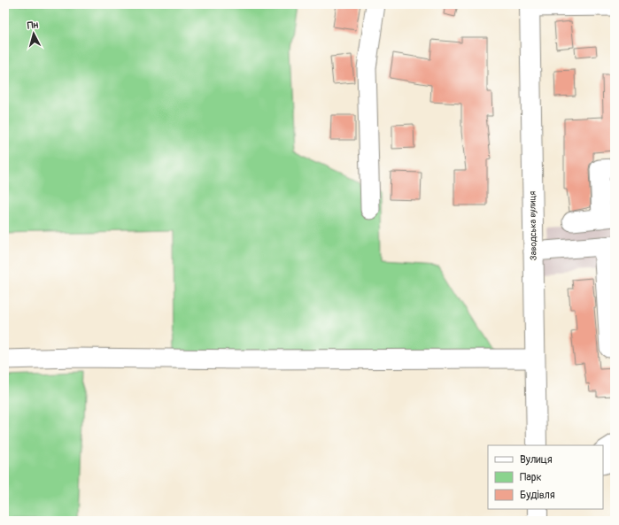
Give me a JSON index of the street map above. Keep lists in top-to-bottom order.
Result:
{
  "streets": {
    "main road": ["Заводська вулиця"]
  },
  "legend": ["Вулиця", "Парк", "Будівля"],
  "north": "top"
}
